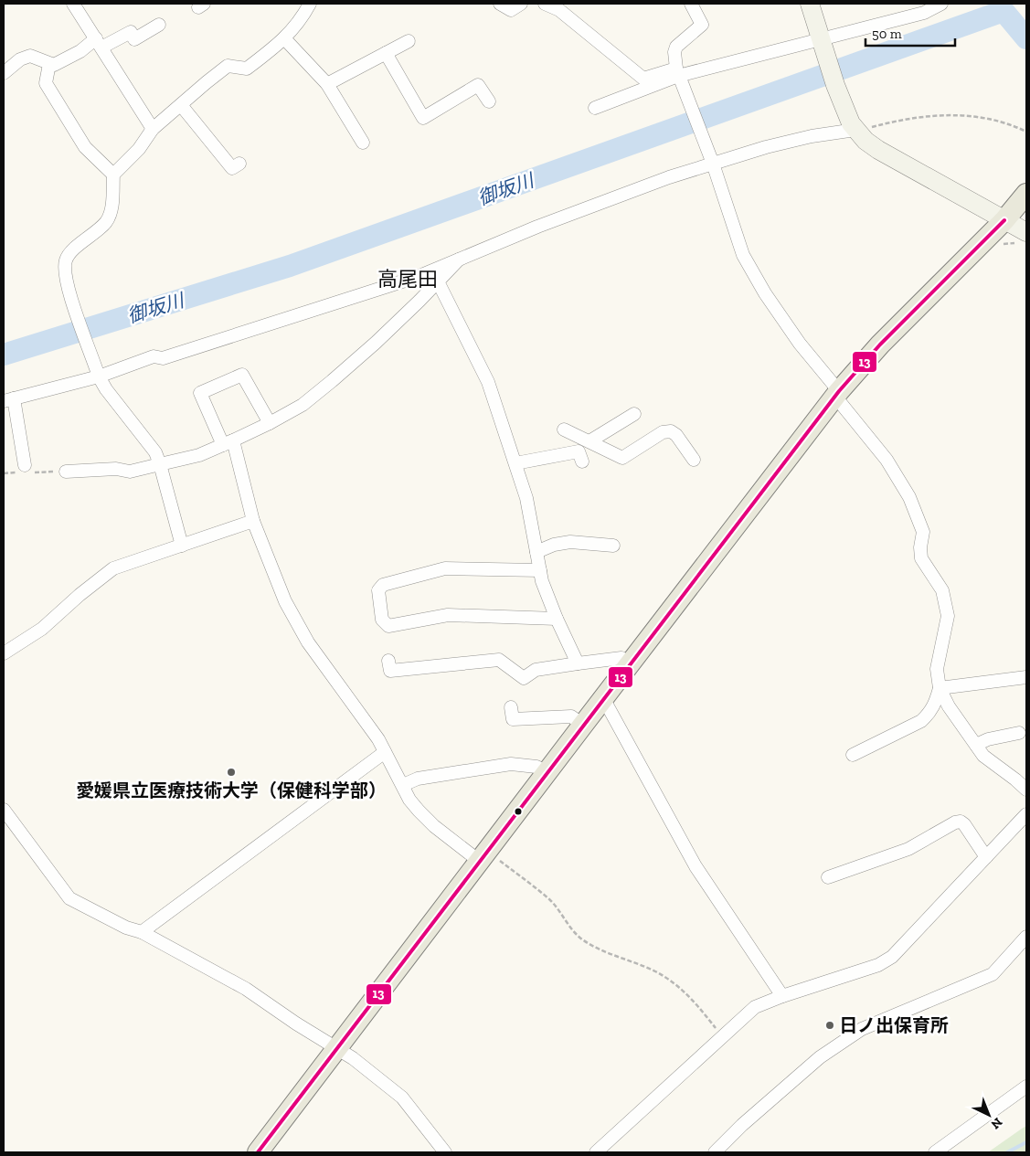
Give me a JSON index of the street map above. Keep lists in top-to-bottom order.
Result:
{
  "districts": ["高尾田"],
  "water": ["御坂川"],
  "places": ["愛媛県立医療技術大学（保健科学部）", "日ノ出保育所"],
  "lines": ["transit line 13"],
  "scale_bar": "50 m",
  "north": "bottom right"
}
